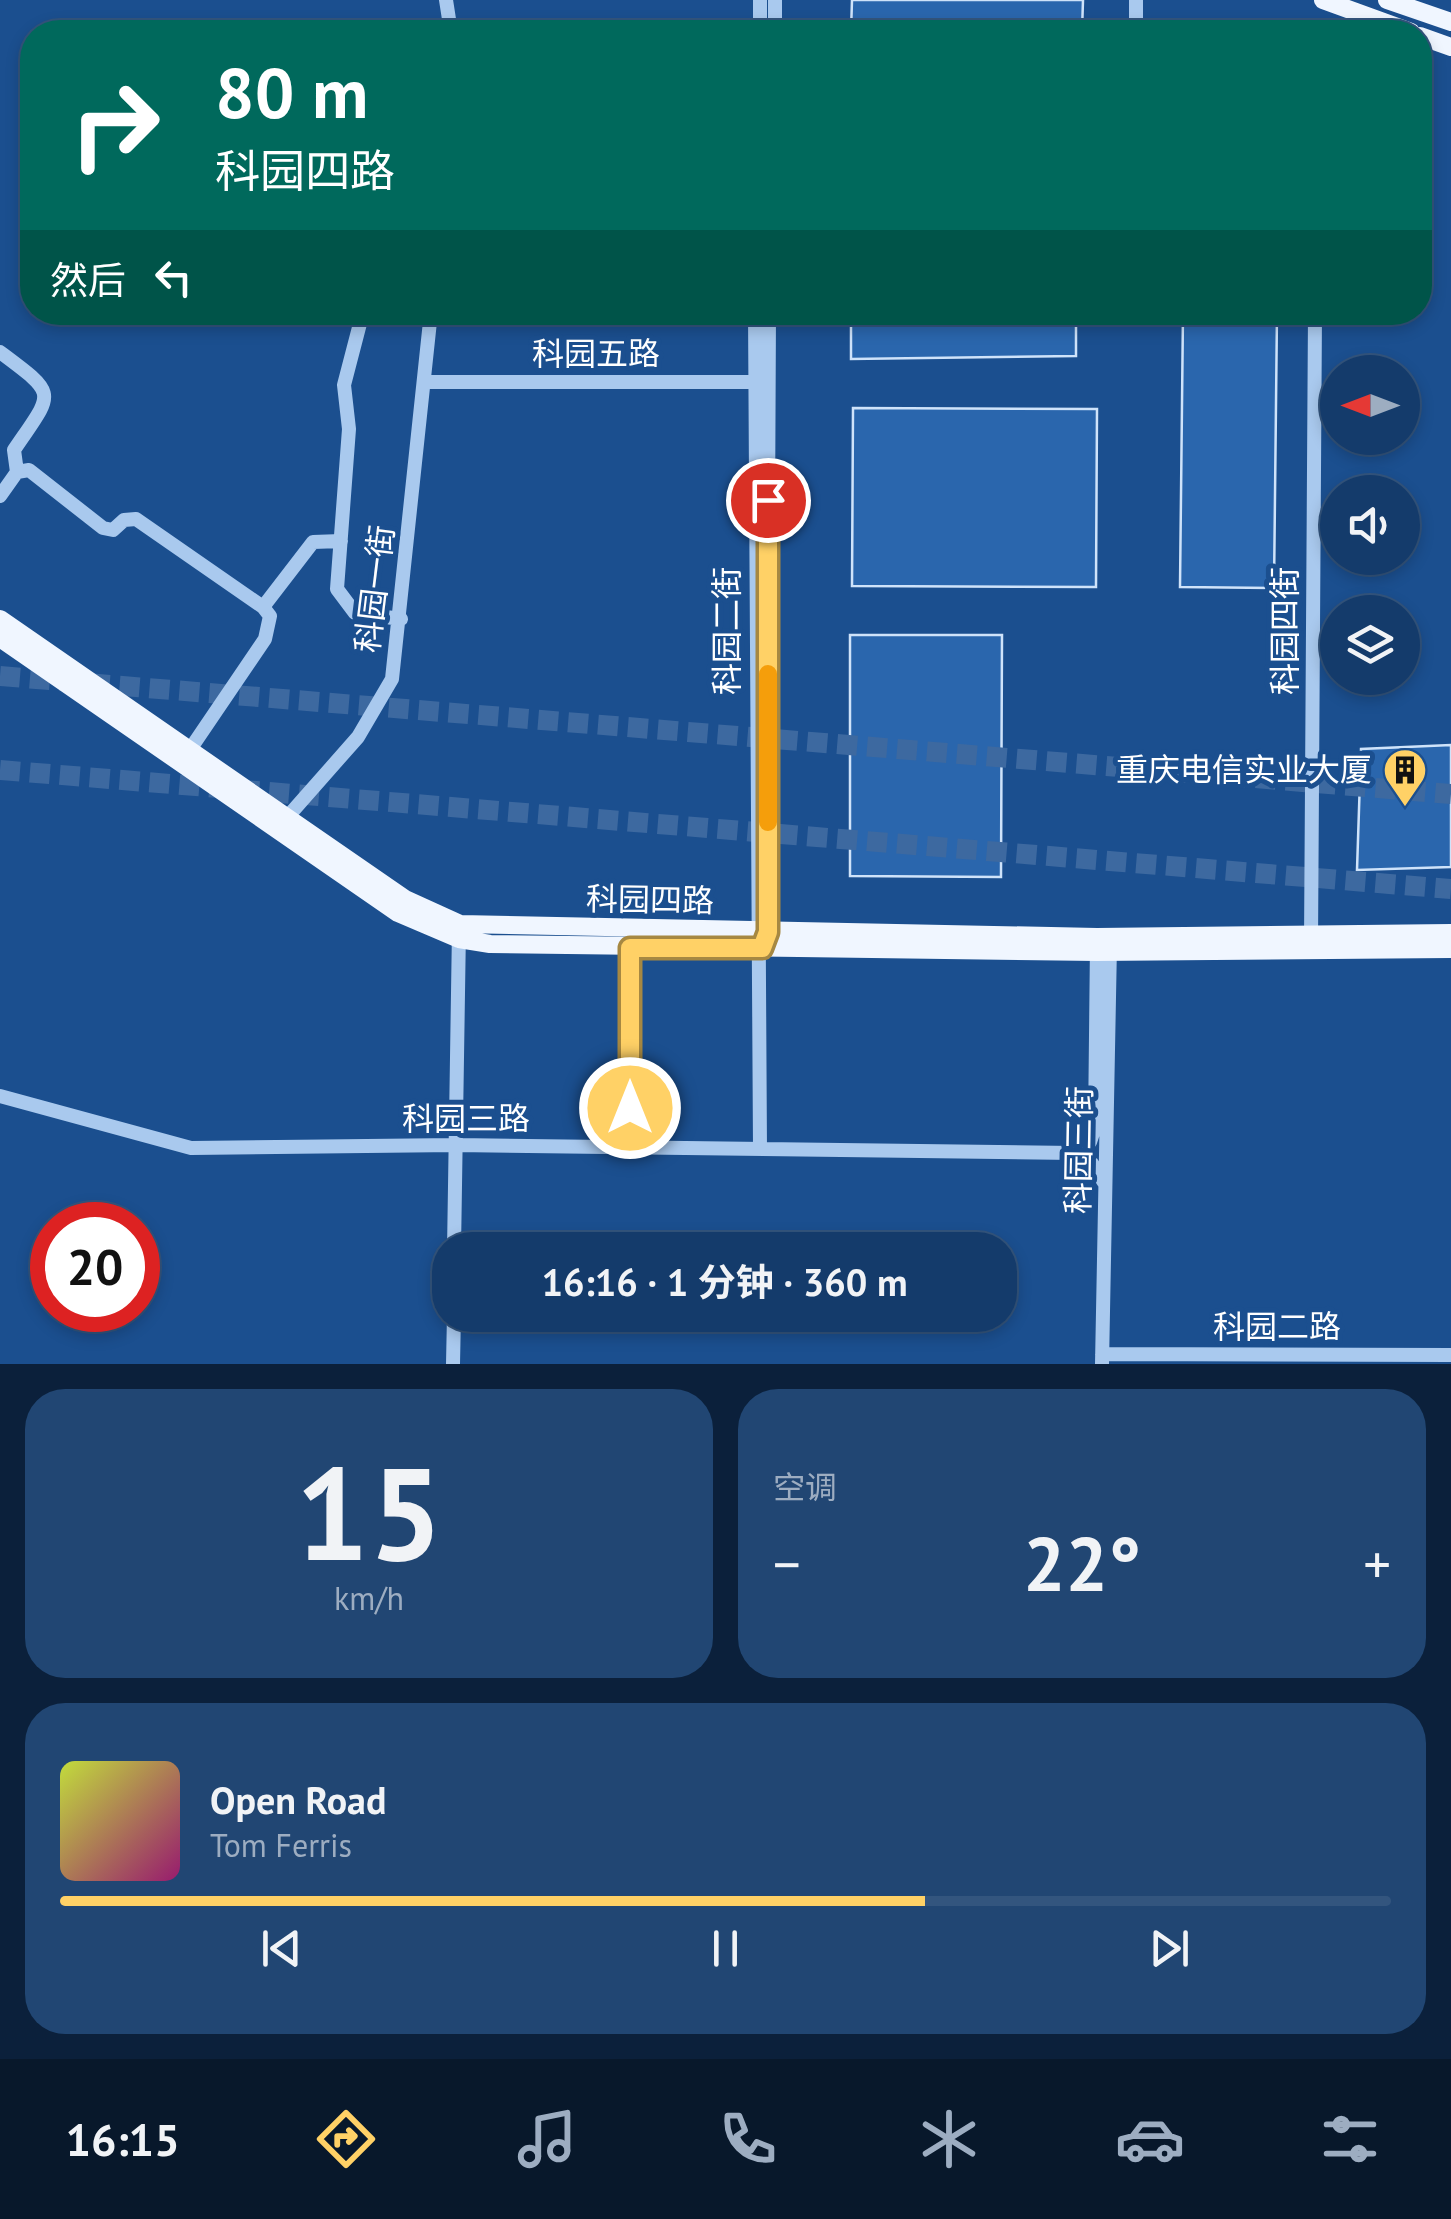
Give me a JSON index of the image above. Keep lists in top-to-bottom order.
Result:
{
  "streets": {
    "main road": ["科园四路"],
    "street": [
      "科园五路",
      "科园一街",
      "科园二街",
      "科园四街",
      "科园三路",
      "科园三街",
      "科园二路"
    ]
  },
  "crossings": [
    ["科园五路", "科园一街"],
    ["科园五路", "科园二街"],
    ["科园一街", "科园四路"],
    ["科园二街", "科园四路"],
    ["科园二街", "科园三路"],
    ["科园四街", "科园四路"],
    ["科园四路", "科园三街"],
    ["科园三路", "科园三街"],
    ["科园三街", "科园二路"]
  ],
  "places": {
    "building": ["重庆电信实业大厦"]
  },
  "north": "left",
  "page": {
    "turn": ["80 m", "科园四路"],
    "then": "然后",
    "limit": "20",
    "trip": "16:16 · 1 分钟 · 360 m",
    "tile": [
      ["15", "km/h"],
      "空调"
    ],
    "heat": ["−", "22°", "+"],
    "song": ["Open Road", "Tom Ferris"],
    "tabs": "16:15"
  }
}
